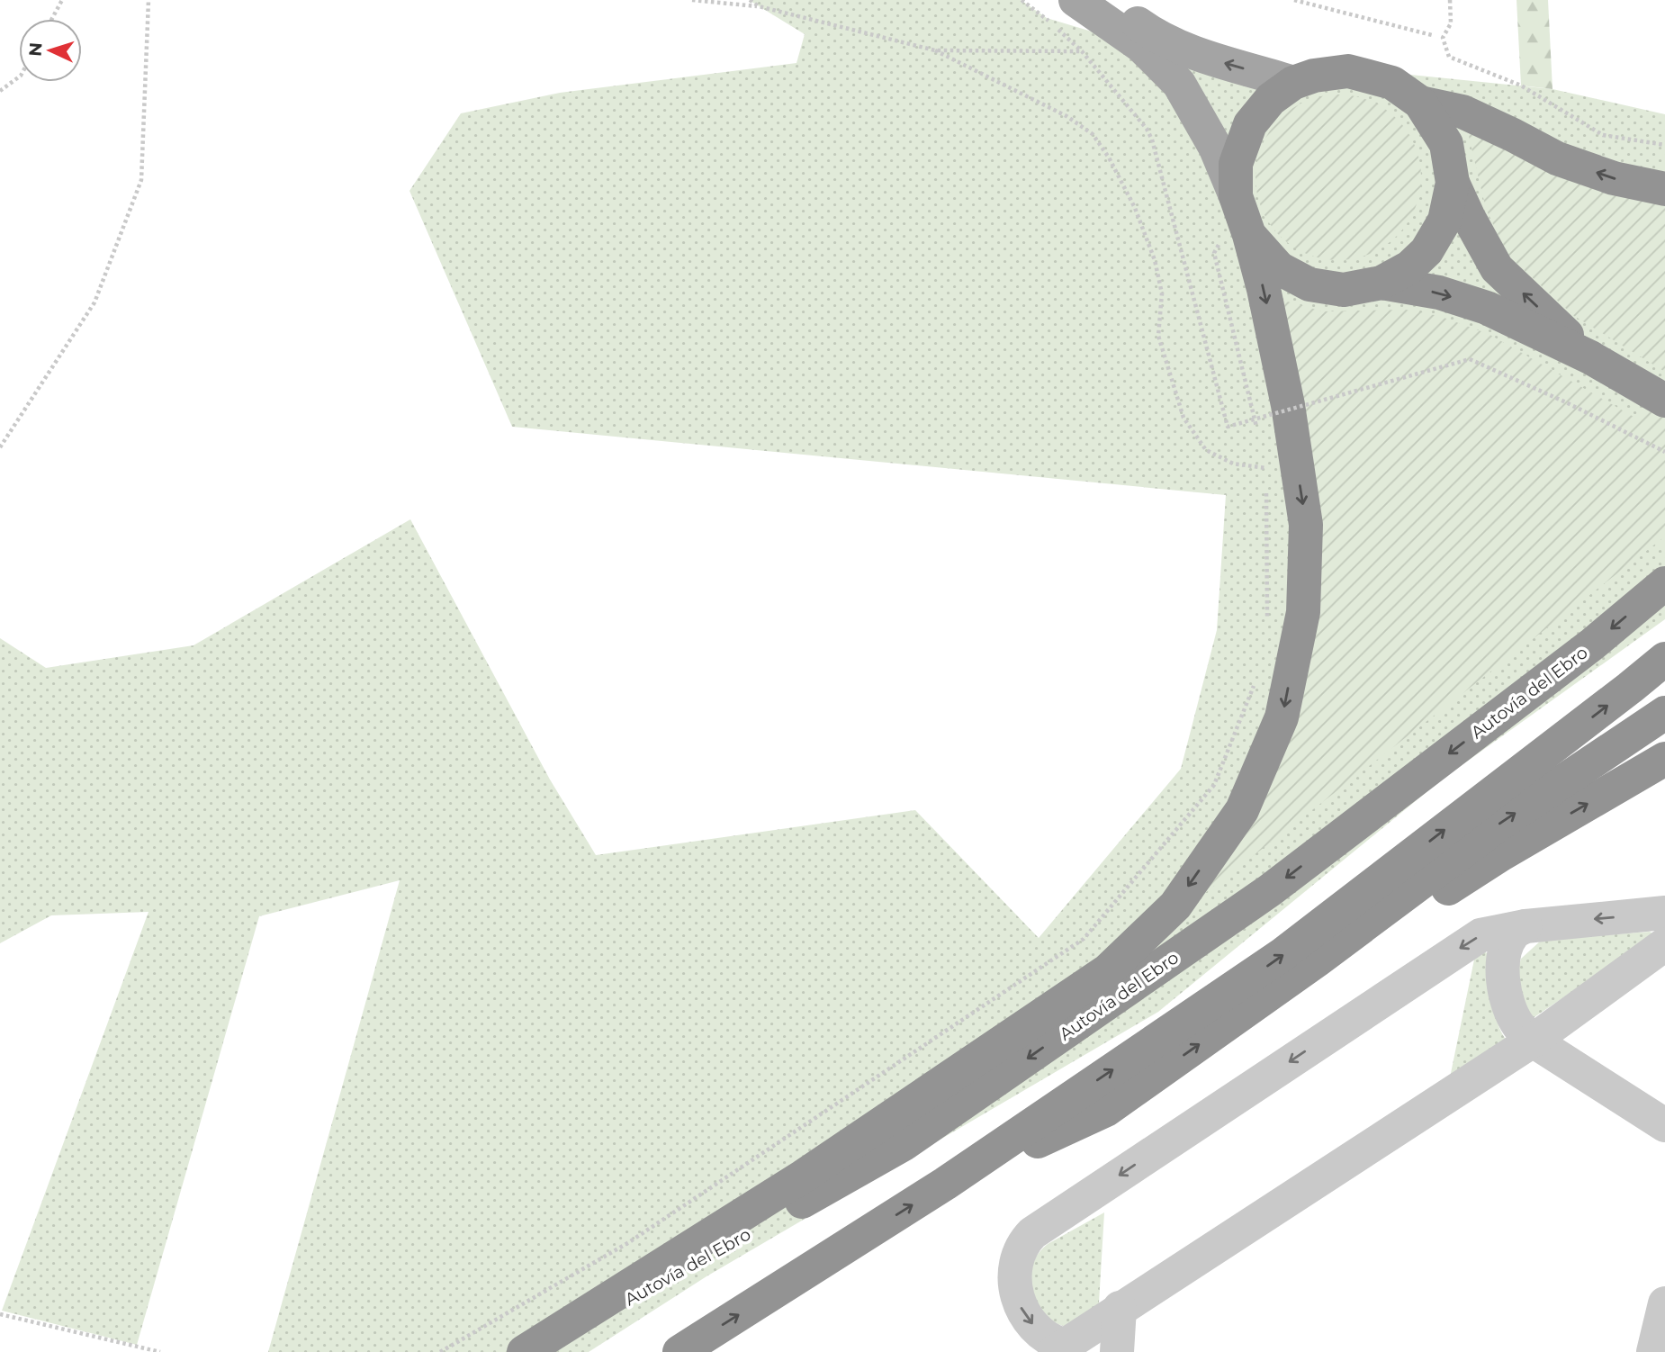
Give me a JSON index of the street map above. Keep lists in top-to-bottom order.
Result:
{
  "streets": {
    "highway": ["Autovía del Ebro"]
  },
  "north": "left"
}
